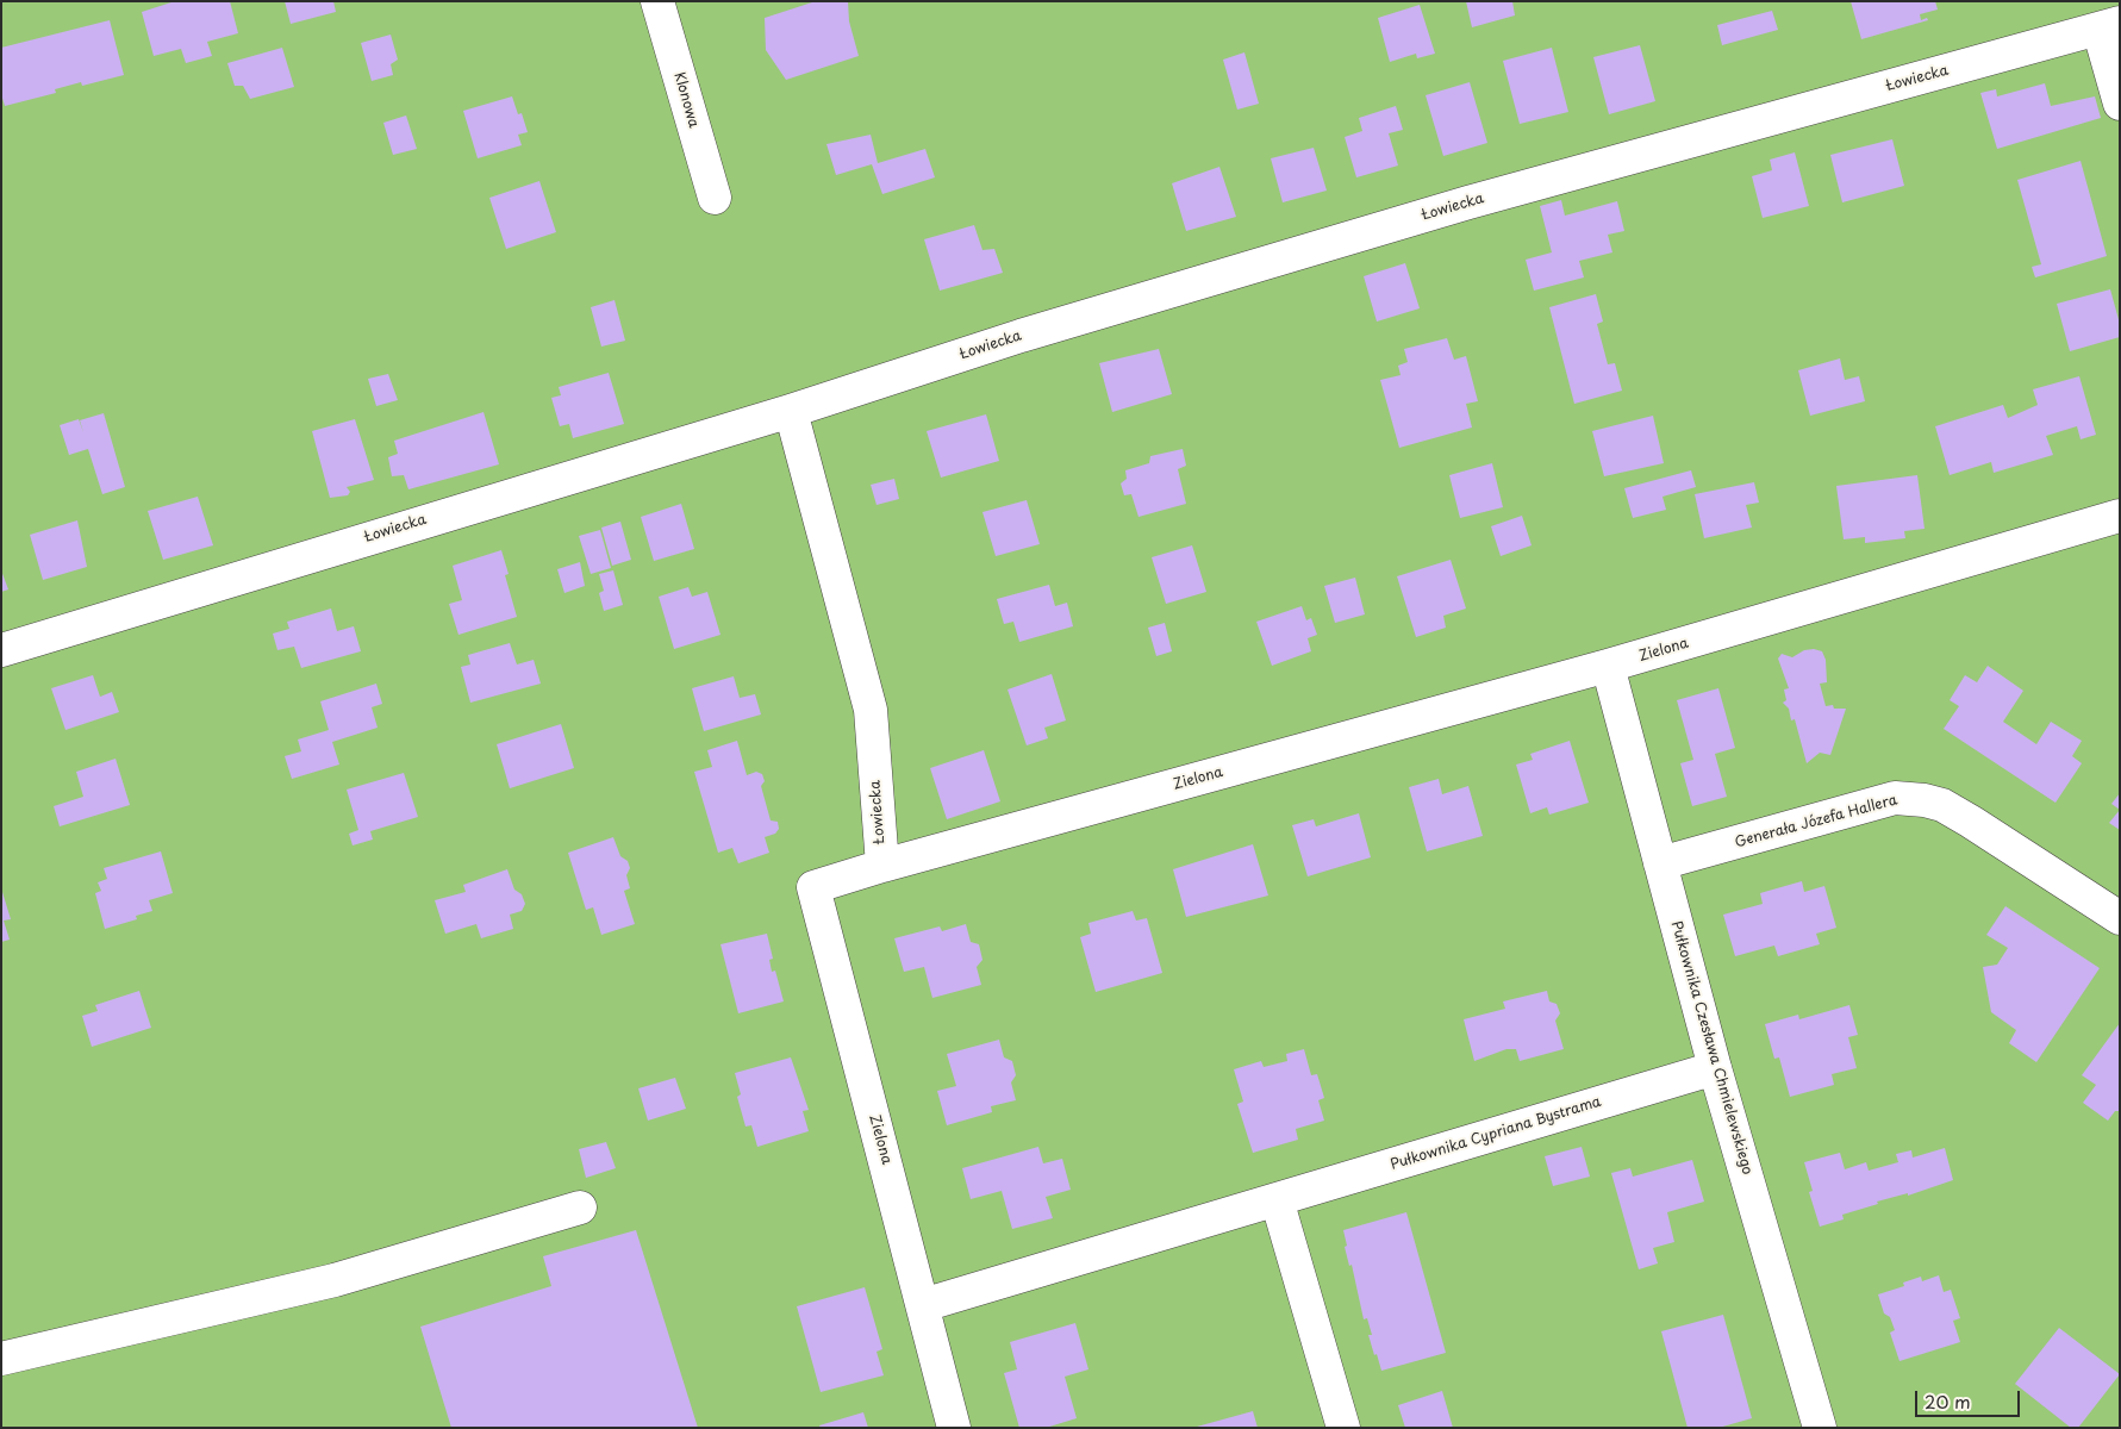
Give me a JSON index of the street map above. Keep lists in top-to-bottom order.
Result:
{
  "streets": {
    "street": [
      "Łowiecka",
      "Klonowa",
      "Zielona",
      "Generała Józefa Hallera",
      "Pułkownika Czesława Chmielewskiego",
      "Pułkownika Cypriana Bystrama"
    ]
  },
  "crossings": [
    ["Łowiecka", "Zielona"],
    ["Zielona", "Pułkownika Czesława Chmielewskiego"],
    ["Zielona", "Pułkownika Cypriana Bystrama"],
    ["Generała Józefa Hallera", "Pułkownika Czesława Chmielewskiego"],
    ["Pułkownika Czesława Chmielewskiego", "Pułkownika Cypriana Bystrama"]
  ],
  "scale_bar": "20 m"
}
